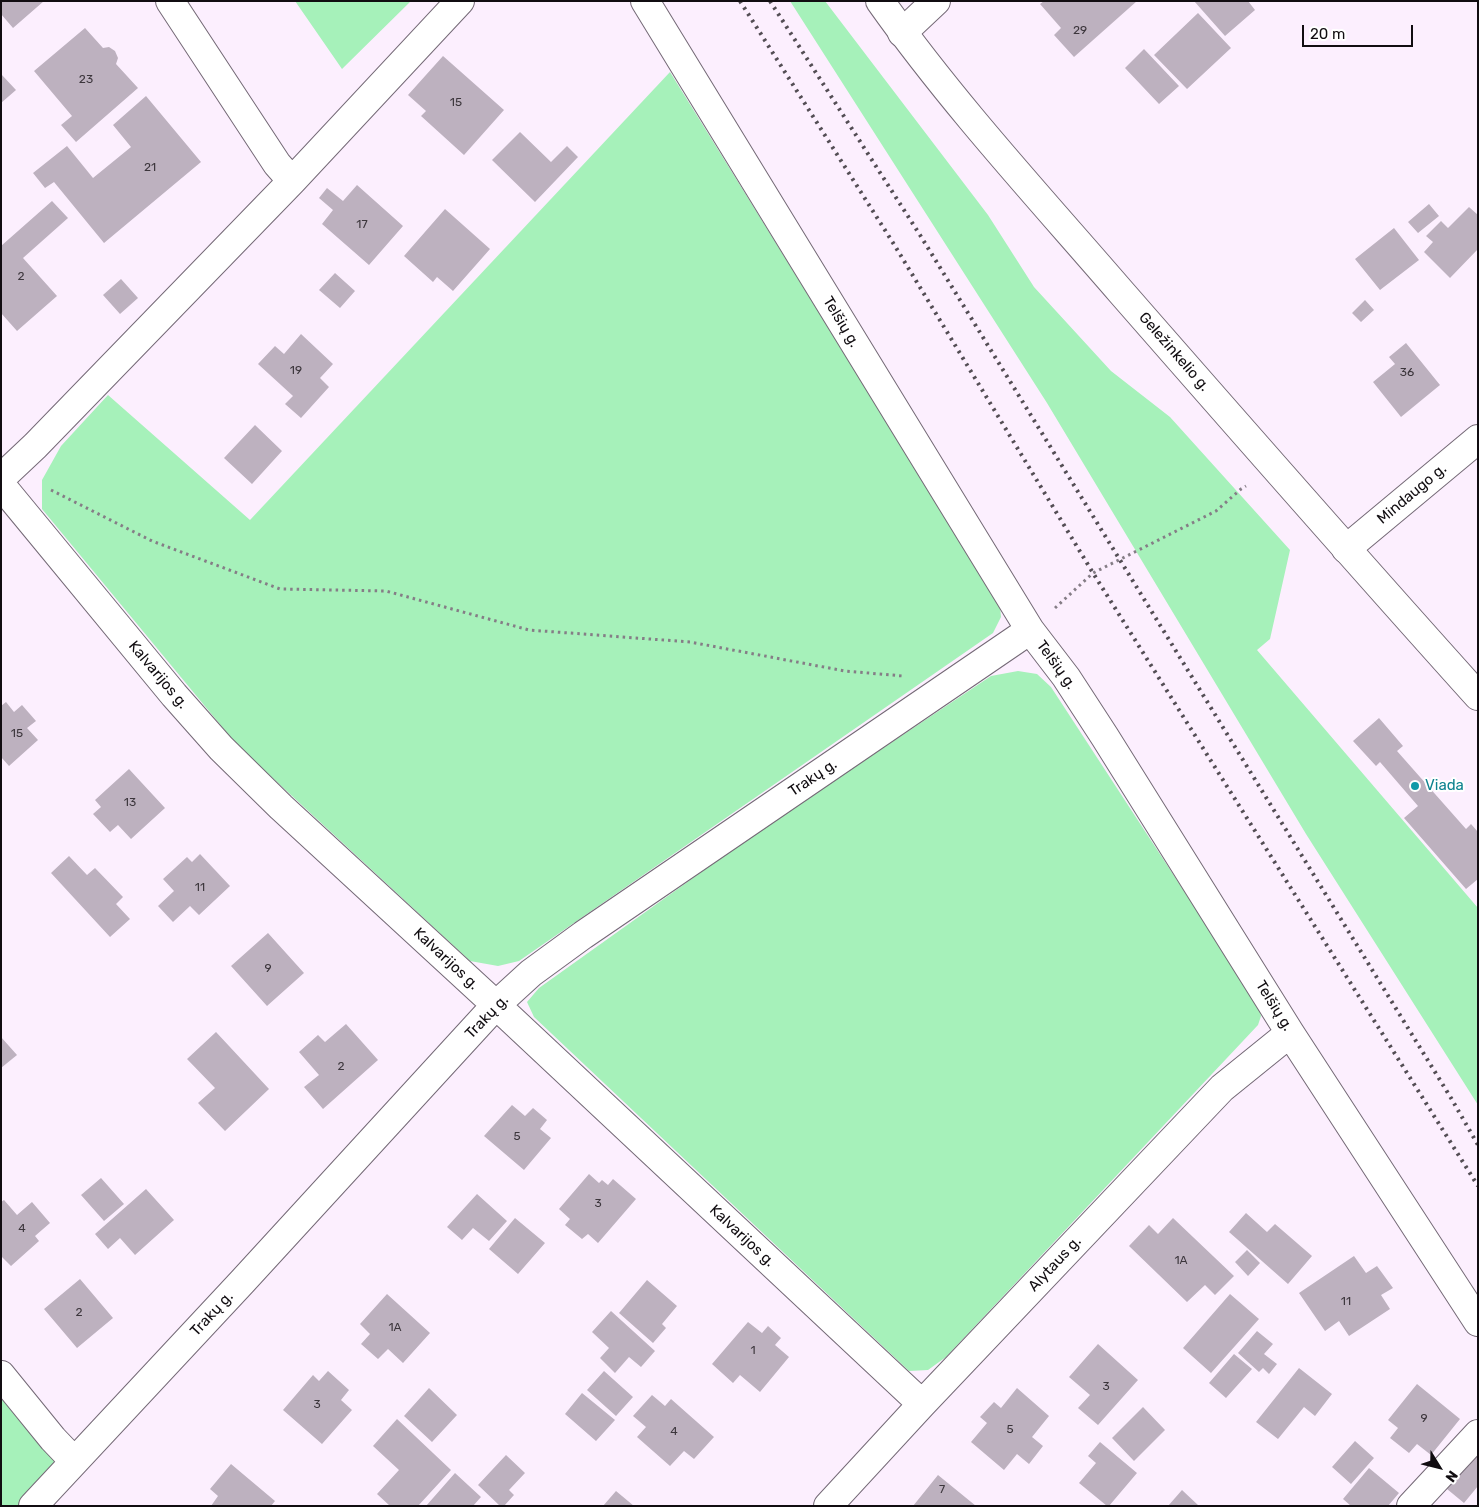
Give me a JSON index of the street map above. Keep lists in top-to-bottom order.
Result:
{
  "streets": {
    "street": [
      "Telšių g.",
      "Geležinkelio g.",
      "Mindaugo g.",
      "Kalvarijos g.",
      "Trakų g.",
      "Alytaus g."
    ]
  },
  "crossings": [
    ["Telšių g.", "Trakų g."],
    ["Telšių g.", "Alytaus g."],
    ["Geležinkelio g.", "Mindaugo g."],
    ["Kalvarijos g.", "Trakų g."],
    ["Kalvarijos g.", "Alytaus g."]
  ],
  "places": ["Viada"],
  "house_numbers": [
    "29",
    "23",
    "15",
    "21",
    "17",
    "2",
    "19",
    "36",
    "15",
    "13",
    "11",
    "9",
    "2",
    "5",
    "3",
    "4",
    "1A",
    "11",
    "2",
    "1A",
    "1",
    "3",
    "3",
    "9",
    "5",
    "4",
    "7"
  ],
  "scale_bar": "20 m",
  "north": "bottom right"
}
